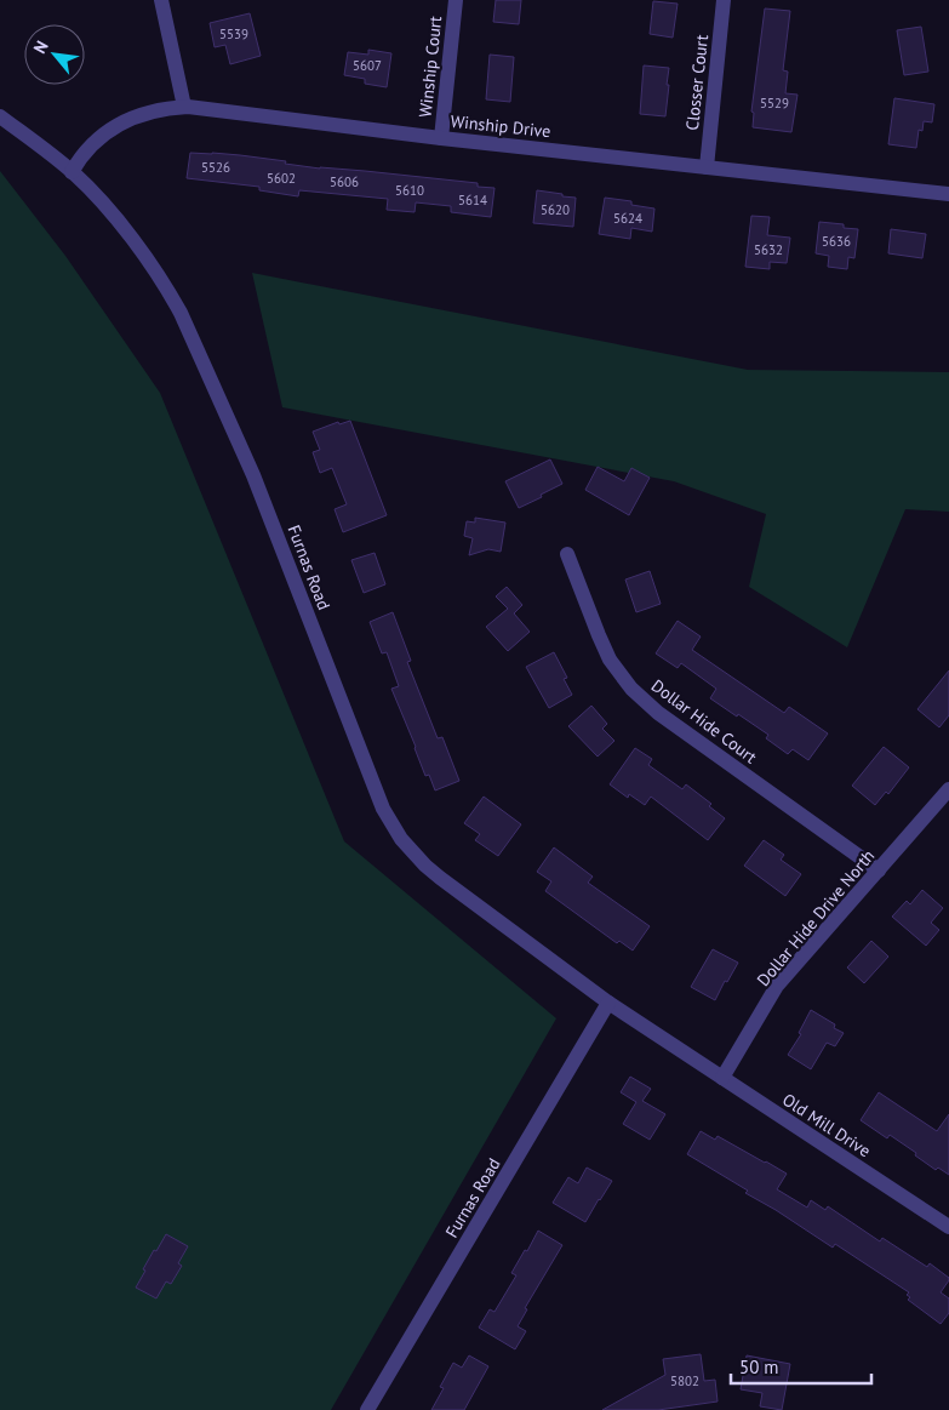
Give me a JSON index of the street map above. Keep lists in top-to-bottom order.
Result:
{
  "streets": {
    "street": [
      "Winship Court",
      "Closser Court",
      "Winship Drive",
      "Furnas Road",
      "Dollar Hide Court",
      "Dollar Hide Drive North",
      "Old Mill Drive"
    ]
  },
  "crossings": [
    ["Winship Court", "Winship Drive"],
    ["Closser Court", "Winship Drive"],
    ["Winship Drive", "Furnas Road"],
    ["Furnas Road", "Old Mill Drive"],
    ["Dollar Hide Court", "Dollar Hide Drive North"],
    ["Dollar Hide Drive North", "Old Mill Drive"]
  ],
  "house_numbers": [
    "5539",
    "5607",
    "5529",
    "5526",
    "5602",
    "5606",
    "5610",
    "5614",
    "5620",
    "5624",
    "5636",
    "5632",
    "5802"
  ],
  "scale_bar": "50 m",
  "north": "top left"
}
